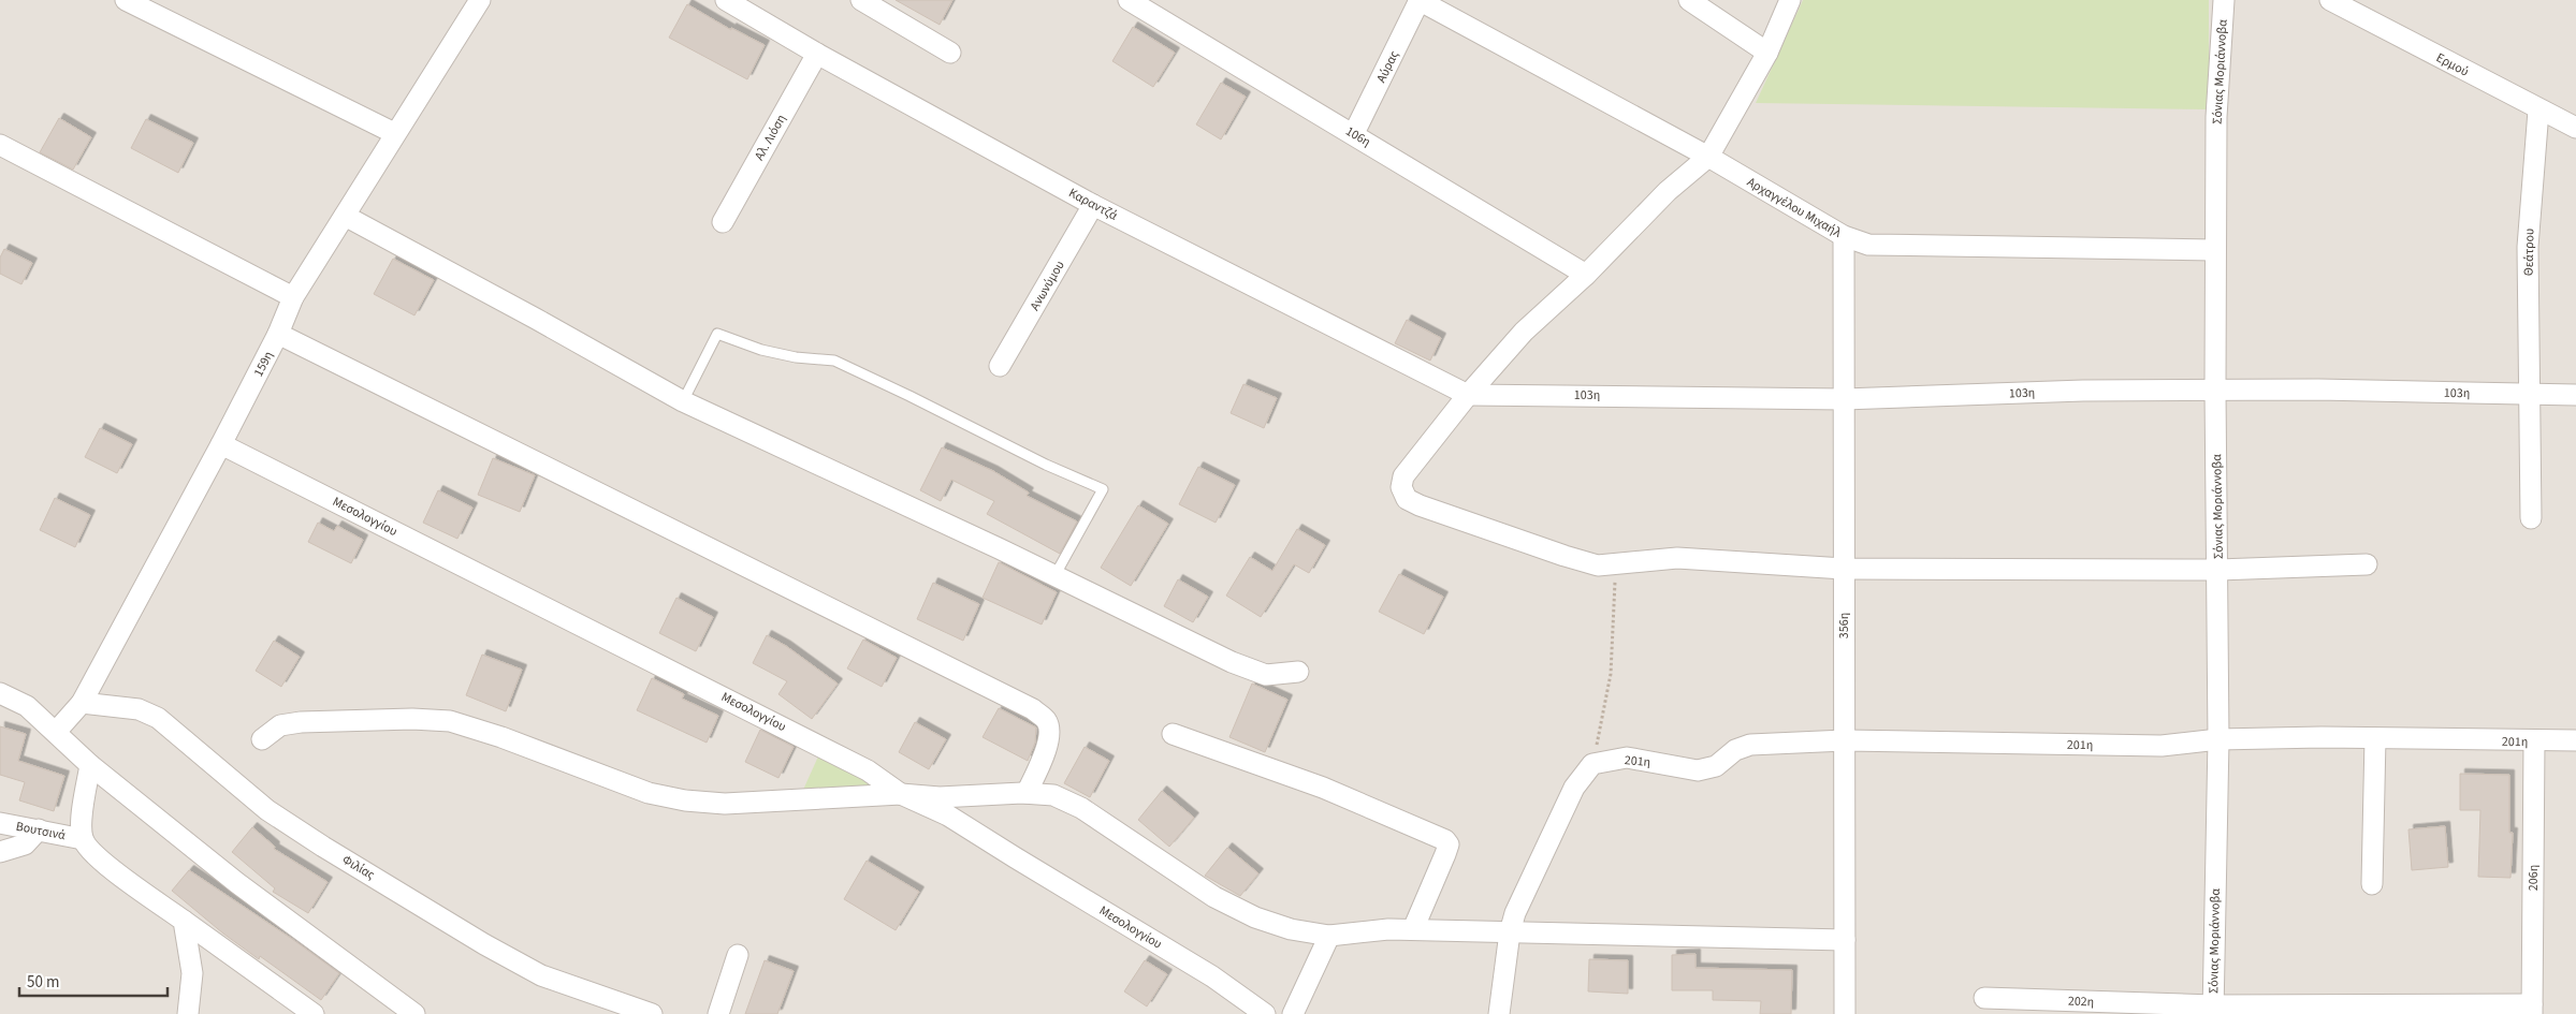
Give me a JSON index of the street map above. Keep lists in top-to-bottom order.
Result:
{
  "streets": {
    "street": [
      "Ερμού",
      "Αύρας",
      "Σόνιας Μοριάννοβα",
      "106η",
      "Αλ. Λιόση",
      "Καραντζά",
      "Αρχαγγέλου Μιχαήλ",
      "Θεάτρου",
      "Ανωνύμου",
      "159η",
      "103η",
      "Μεσολογγίου",
      "356η",
      "201η",
      "Βουτσινά",
      "Φιλίας",
      "206η",
      "202η"
    ]
  },
  "crossings": [
    ["Ερμού", "Θεάτρου"],
    ["Αύρας", "106η"],
    ["Αύρας", "Αρχαγγέλου Μιχαήλ"],
    ["Σόνιας Μοριάννοβα", "Αρχαγγέλου Μιχαήλ"],
    ["Σόνιας Μοριάννοβα", "103η"],
    ["Σόνιας Μοριάννοβα", "201η"],
    ["Σόνιας Μοριάννοβα", "202η"],
    ["Αλ. Λιόση", "Καραντζά"],
    ["Καραντζά", "Ανωνύμου"],
    ["Καραντζά", "103η"],
    ["Αρχαγγέλου Μιχαήλ", "356η"],
    ["Θεάτρου", "103η"],
    ["159η", "Μεσολογγίου"],
    ["159η", "Φιλίας"],
    ["103η", "356η"],
    ["356η", "201η"],
    ["201η", "206η"],
    ["206η", "202η"]
  ],
  "scale_bar": "50 m"
}
